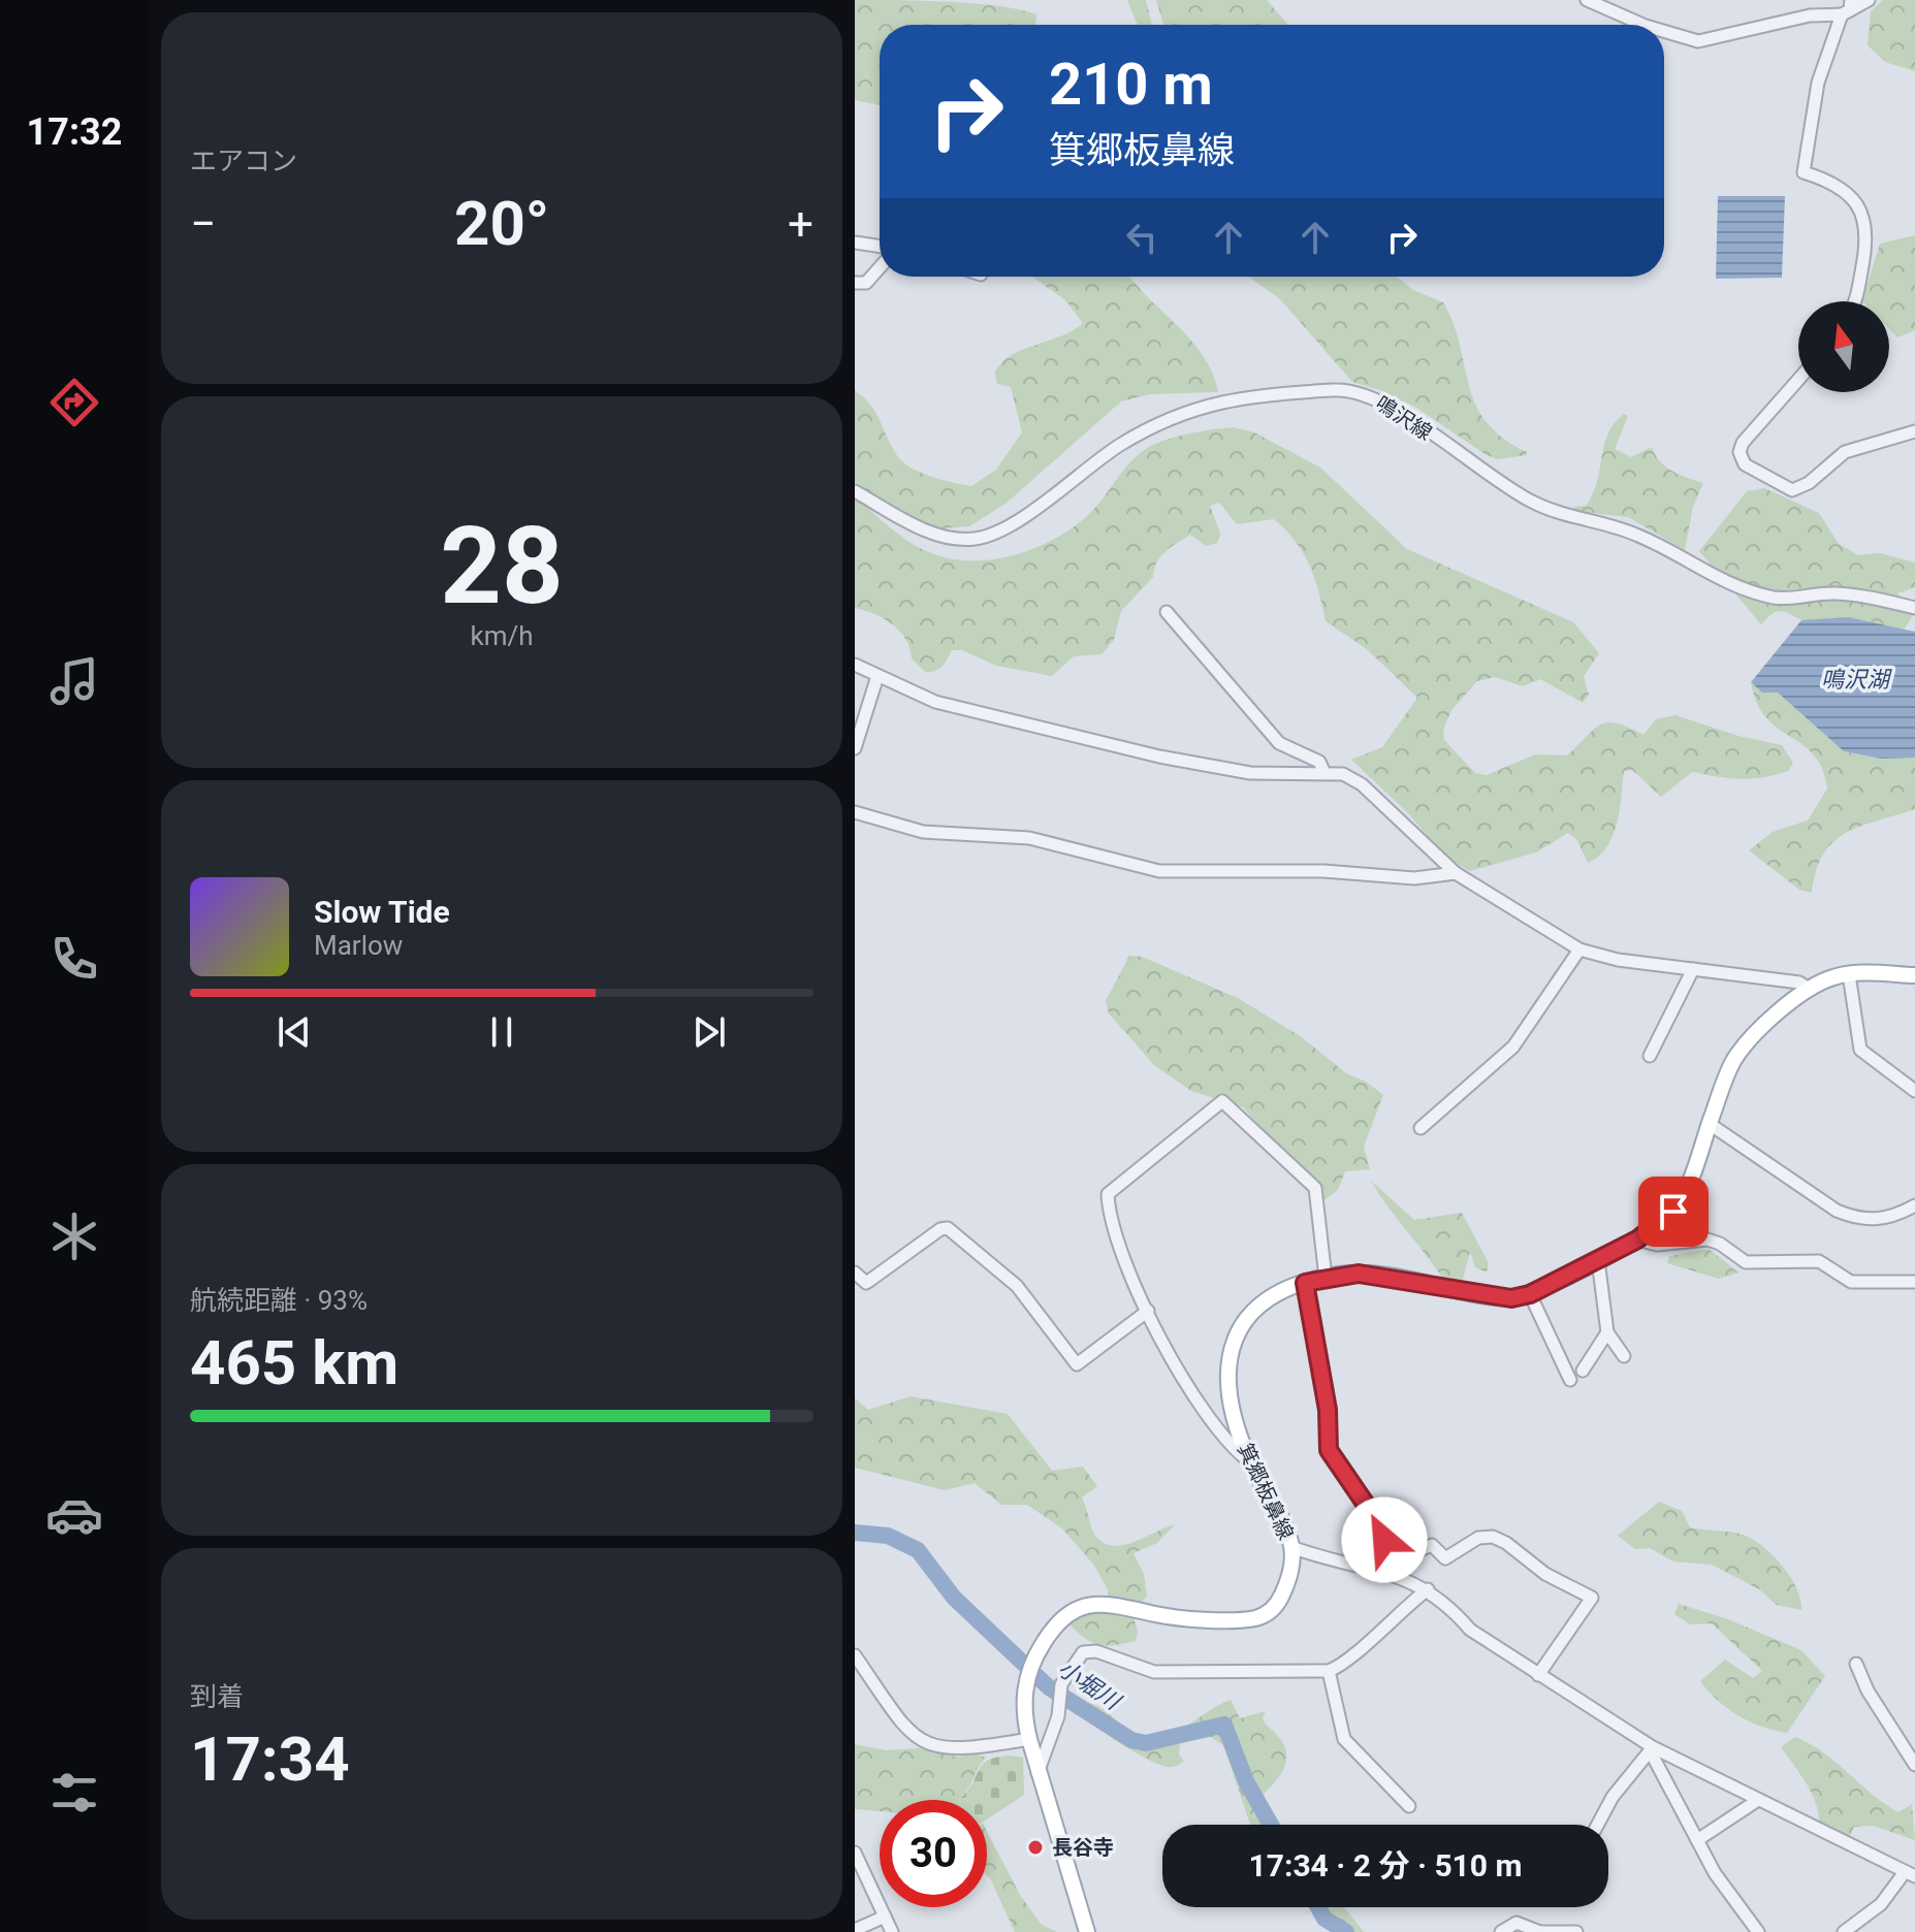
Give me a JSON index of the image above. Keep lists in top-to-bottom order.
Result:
{
  "streets": {
    "main road": ["箕郷板鼻線"],
    "street": ["鳴沢線"]
  },
  "water": ["鳴沢湖", "小堀川"],
  "places": ["長谷寺"],
  "north": "top",
  "page": {
    "tabs": "17:32",
    "tile": [
      "エアコン",
      ["28", "km/h"],
      ["航続距離 · 93%", "465 km"],
      ["到着", "17:34"]
    ],
    "turn": ["210 m", "箕郷板鼻線"],
    "heat": ["−", "20°", "+"],
    "song": ["Slow Tide", "Marlow"],
    "limit": "30",
    "trip": "17:34 · 2 分 · 510 m"
  }
}
